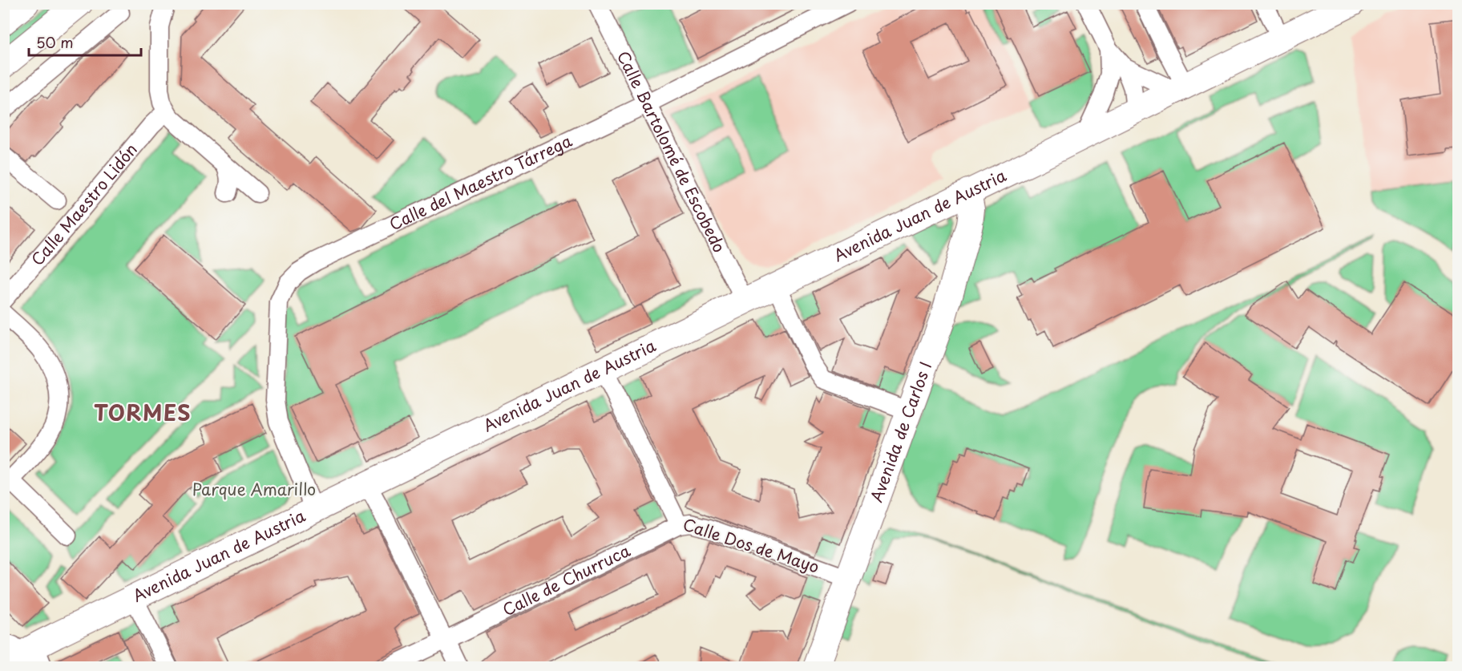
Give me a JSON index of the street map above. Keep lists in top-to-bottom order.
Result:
{
  "streets": {
    "main road": ["Avenida Juan de Austria", "Avenida de Carlos I"],
    "street": [
      "Calle Bartolomé de Escobedo",
      "Calle del Maestro Tárrega",
      "Calle Maestro Lidón",
      "Calle Dos de Mayo",
      "Calle de Churruca"
    ]
  },
  "crossings": [
    ["Calle Bartolomé de Escobedo", "Calle del Maestro Tárrega"],
    ["Calle Bartolomé de Escobedo", "Avenida Juan de Austria"],
    ["Calle del Maestro Tárrega", "Avenida Juan de Austria"],
    ["Avenida Juan de Austria", "Avenida de Carlos I"],
    ["Avenida Juan de Austria", "Calle Dos de Mayo"],
    ["Avenida de Carlos I", "Calle Dos de Mayo"],
    ["Calle Dos de Mayo", "Calle de Churruca"]
  ],
  "districts": ["TORMES"],
  "parks": ["Parque Amarillo"],
  "scale_bar": "50 m"
}
